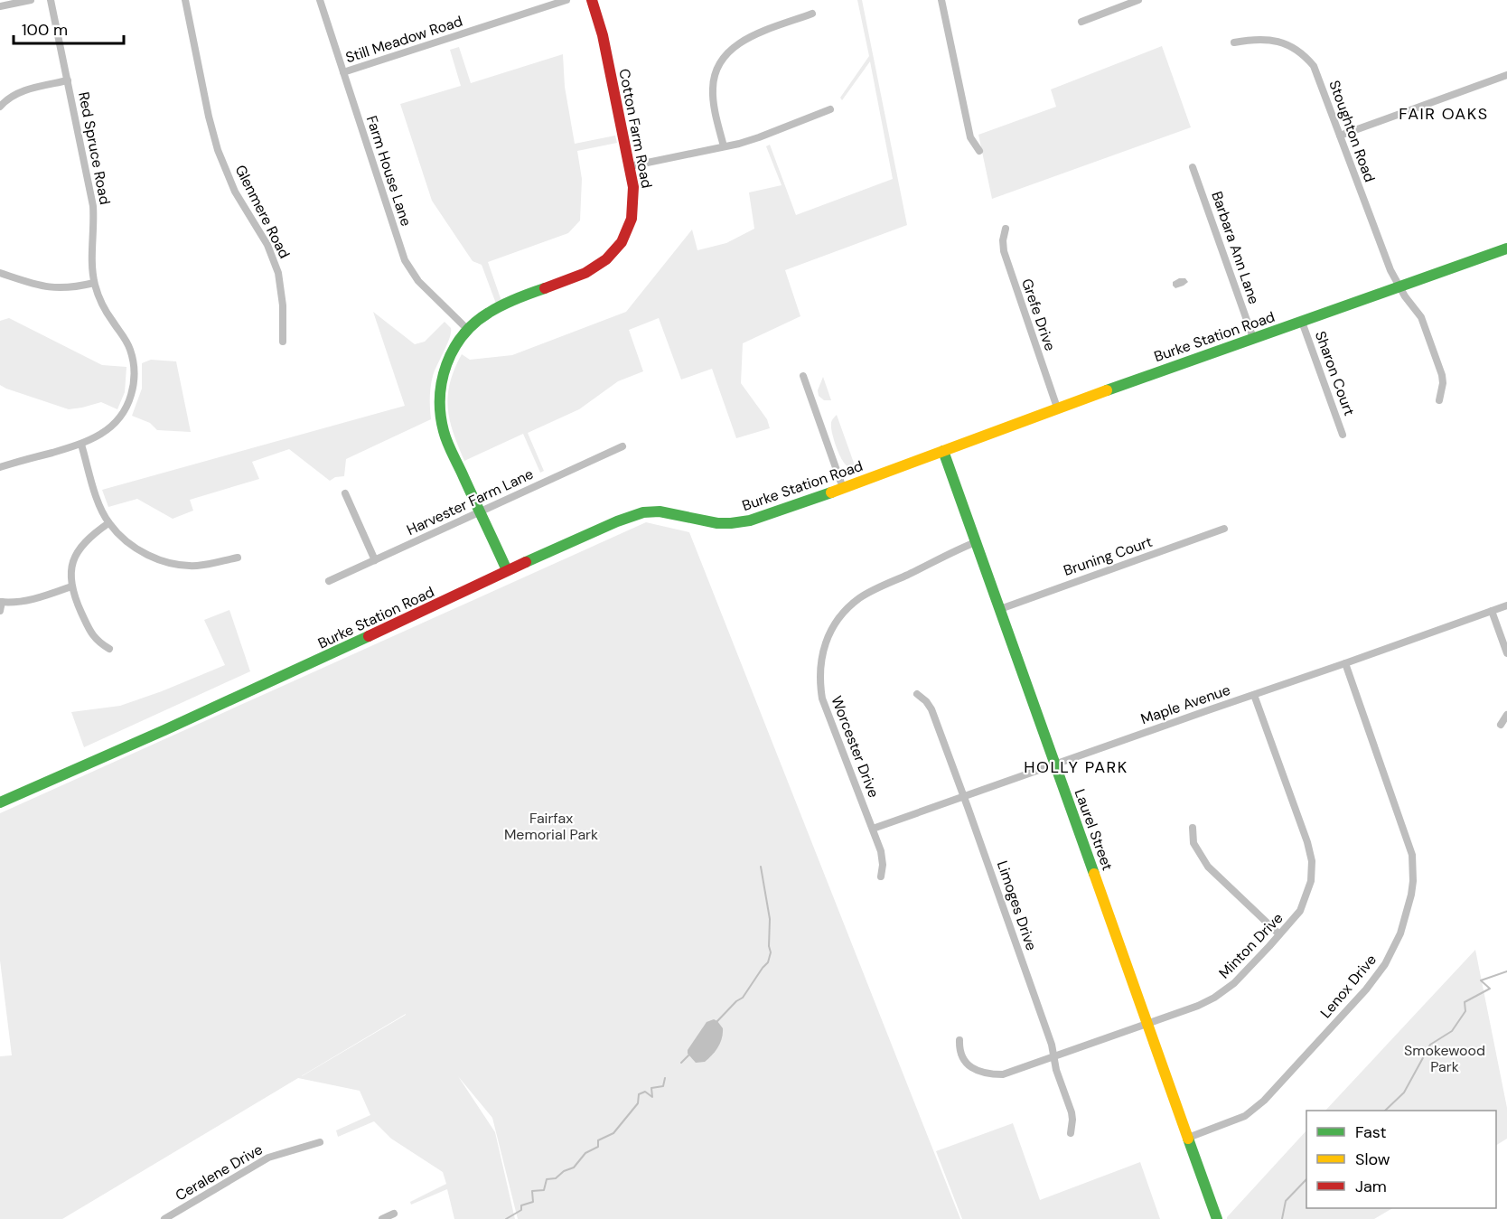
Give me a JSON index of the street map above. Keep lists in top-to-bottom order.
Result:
{
  "streets": {
    "street": [
      "Still Meadow Road",
      "Cotton Farm Road",
      "Stoughton Road",
      "Red Spruce Road",
      "Farm House Lane",
      "Glenmere Road",
      "Barbara Ann Lane",
      "Grefe Drive",
      "Burke Station Road",
      "Sharon Court",
      "Harvester Farm Lane",
      "Bruning Court",
      "Maple Avenue",
      "Worcester Drive",
      "Laurel Street",
      "Limoges Drive",
      "Minton Drive",
      "Lenox Drive",
      "Ceralene Drive"
    ]
  },
  "crossings": [
    ["Still Meadow Road", "Farm House Lane"],
    ["Cotton Farm Road", "Farm House Lane"],
    ["Cotton Farm Road", "Burke Station Road"],
    ["Cotton Farm Road", "Harvester Farm Lane"],
    ["Stoughton Road", "Burke Station Road"],
    ["Barbara Ann Lane", "Burke Station Road"],
    ["Grefe Drive", "Burke Station Road"],
    ["Burke Station Road", "Sharon Court"],
    ["Burke Station Road", "Laurel Street"],
    ["Bruning Court", "Laurel Street"],
    ["Maple Avenue", "Worcester Drive"],
    ["Maple Avenue", "Laurel Street"],
    ["Maple Avenue", "Limoges Drive"],
    ["Maple Avenue", "Minton Drive"],
    ["Maple Avenue", "Lenox Drive"],
    ["Worcester Drive", "Laurel Street"],
    ["Laurel Street", "Minton Drive"],
    ["Laurel Street", "Lenox Drive"],
    ["Limoges Drive", "Minton Drive"]
  ],
  "districts": ["FAIR OAKS", "HOLLY PARK"],
  "parks": ["Fairfax Memorial Park", "Smokewood Park"],
  "legend": ["Fast", "Slow", "Jam"],
  "scale_bar": "100 m"
}
